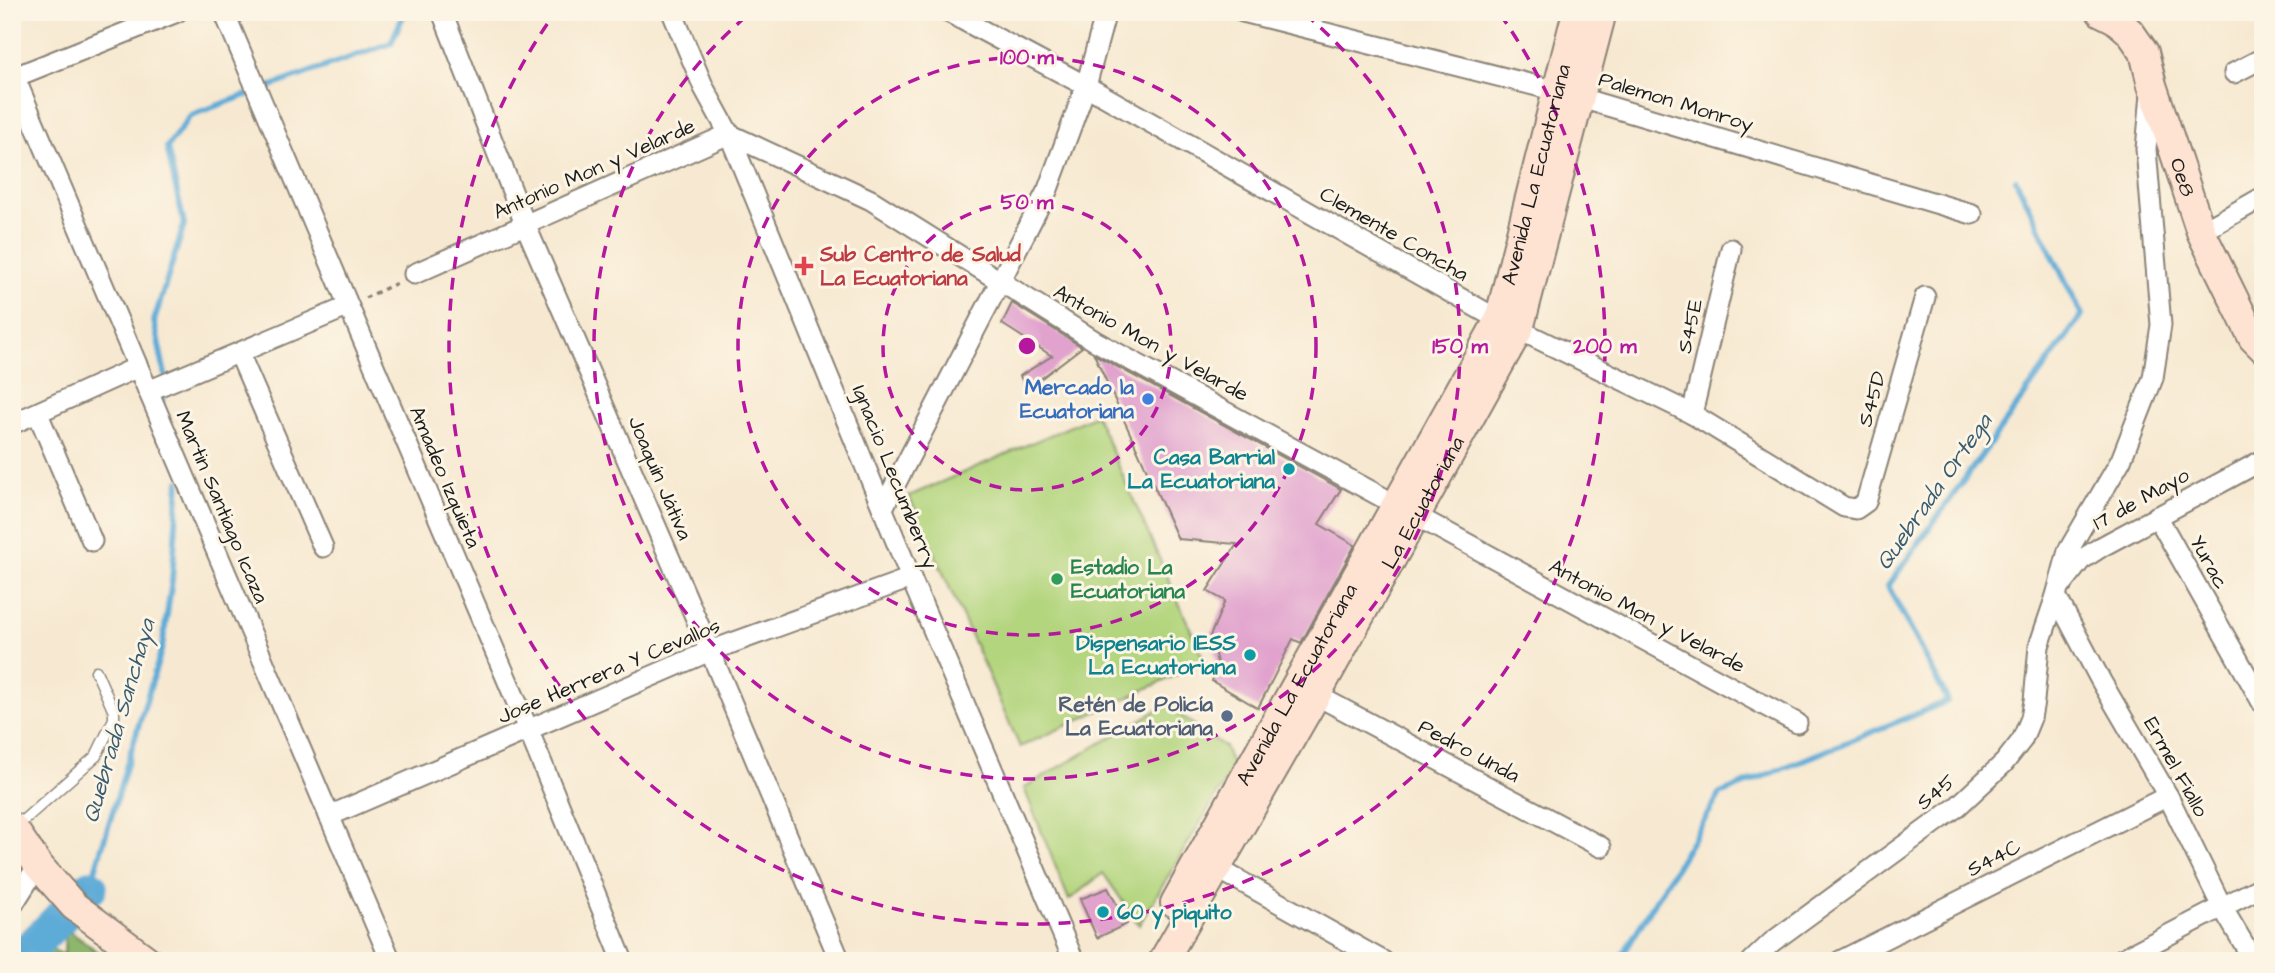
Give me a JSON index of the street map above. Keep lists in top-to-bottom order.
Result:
{
  "streets": {
    "street": [
      "Palemon Monroy",
      "Antonio Mon y Velarde",
      "Avenida La Ecuatoriana",
      "Oe8",
      "Clemente Concha",
      "S45E",
      "S45D",
      "Amadeo Izquieta",
      "Ignacio Lecumberry",
      "Joaquín Játiva",
      "17 de Mayo",
      "La Ecuatoriana",
      "Martin Santiago Icaza",
      "Yurac",
      "Jose Herrera Y Cevallos",
      "Pedro Unda",
      "Ermel Fiallo",
      "S45",
      "S44C"
    ]
  },
  "crossings": [
    ["Palemon Monroy", "Avenida La Ecuatoriana"],
    ["Antonio Mon y Velarde", "Avenida La Ecuatoriana"],
    ["Antonio Mon y Velarde", "Ignacio Lecumberry"],
    ["Antonio Mon y Velarde", "Joaquín Játiva"],
    ["Antonio Mon y Velarde", "La Ecuatoriana"],
    ["Avenida La Ecuatoriana", "Clemente Concha"],
    ["Avenida La Ecuatoriana", "La Ecuatoriana"],
    ["Clemente Concha", "S45E"],
    ["Clemente Concha", "S45D"],
    ["Amadeo Izquieta", "Jose Herrera Y Cevallos"],
    ["Ignacio Lecumberry", "Jose Herrera Y Cevallos"],
    ["Joaquín Játiva", "Jose Herrera Y Cevallos"],
    ["17 de Mayo", "Yurac"],
    ["17 de Mayo", "Ermel Fiallo"],
    ["17 de Mayo", "S45"],
    ["La Ecuatoriana", "Pedro Unda"],
    ["Martin Santiago Icaza", "Jose Herrera Y Cevallos"],
    ["Ermel Fiallo", "S45"],
    ["Ermel Fiallo", "S44C"]
  ],
  "water": ["Quebrada Ortega", "Quebrada Sanchaya"],
  "places": {
    "health": ["Sub Centro de Salud La Ecuatoriana"],
    "other": [
      "Mercado la Ecuatoriana",
      "Casa Barrial La Ecuatoriana",
      "Estadio La Ecuatoriana",
      "Dispensario IESS La Ecuatoriana",
      "Retén de Policía La Ecuatoriana",
      "60 y piquito"
    ]
  },
  "rings": [
    "100 m",
    "50 m",
    "150 m",
    "200 m"
  ]
}
